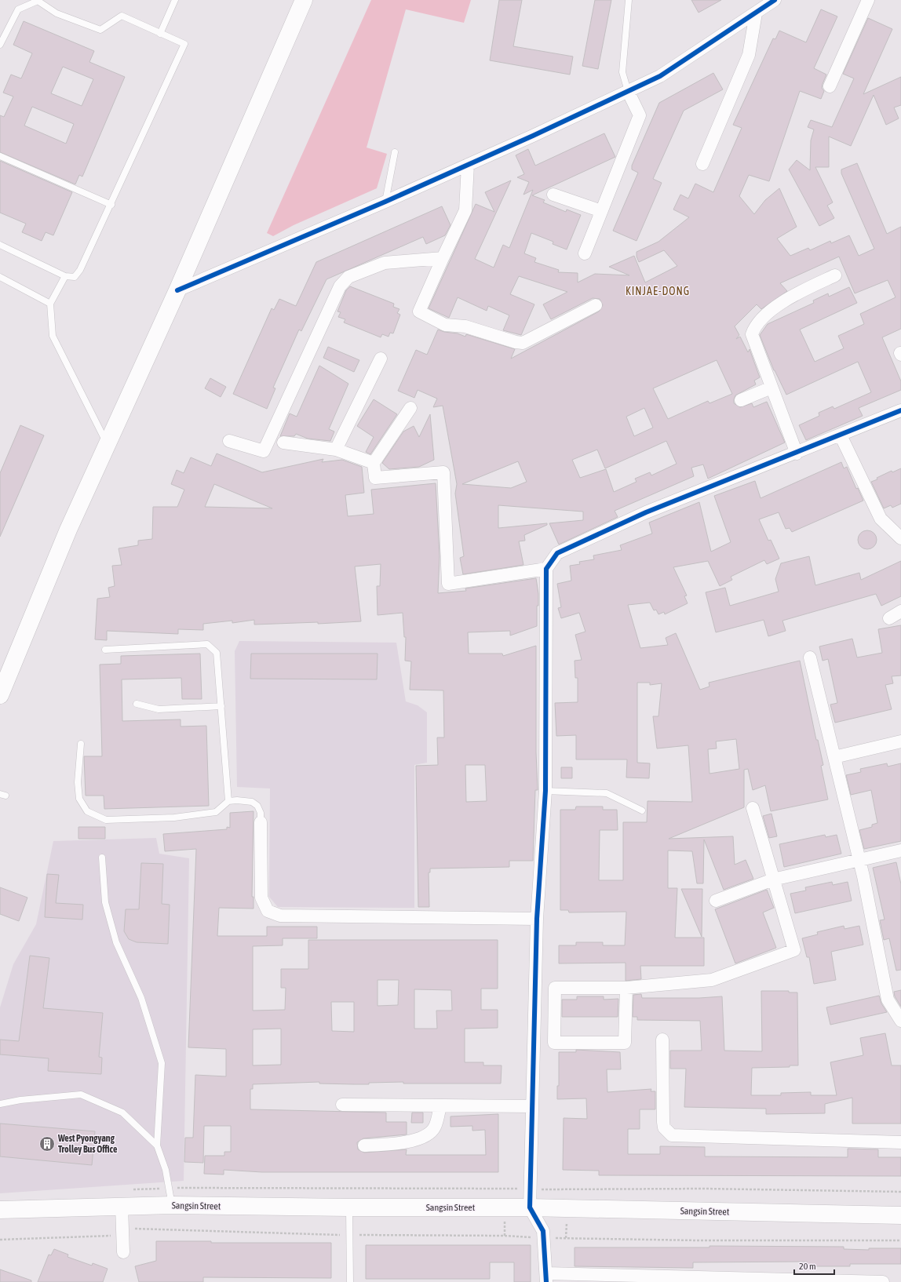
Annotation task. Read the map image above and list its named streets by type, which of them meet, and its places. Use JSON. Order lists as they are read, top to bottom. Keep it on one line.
{"streets":{"main road":["Sangsin Street"]},"districts":["KINJAE-DONG"],"places":{"building":["West Pyongyang Trolley Bus Office"]},"scale_bar":"20 m"}
